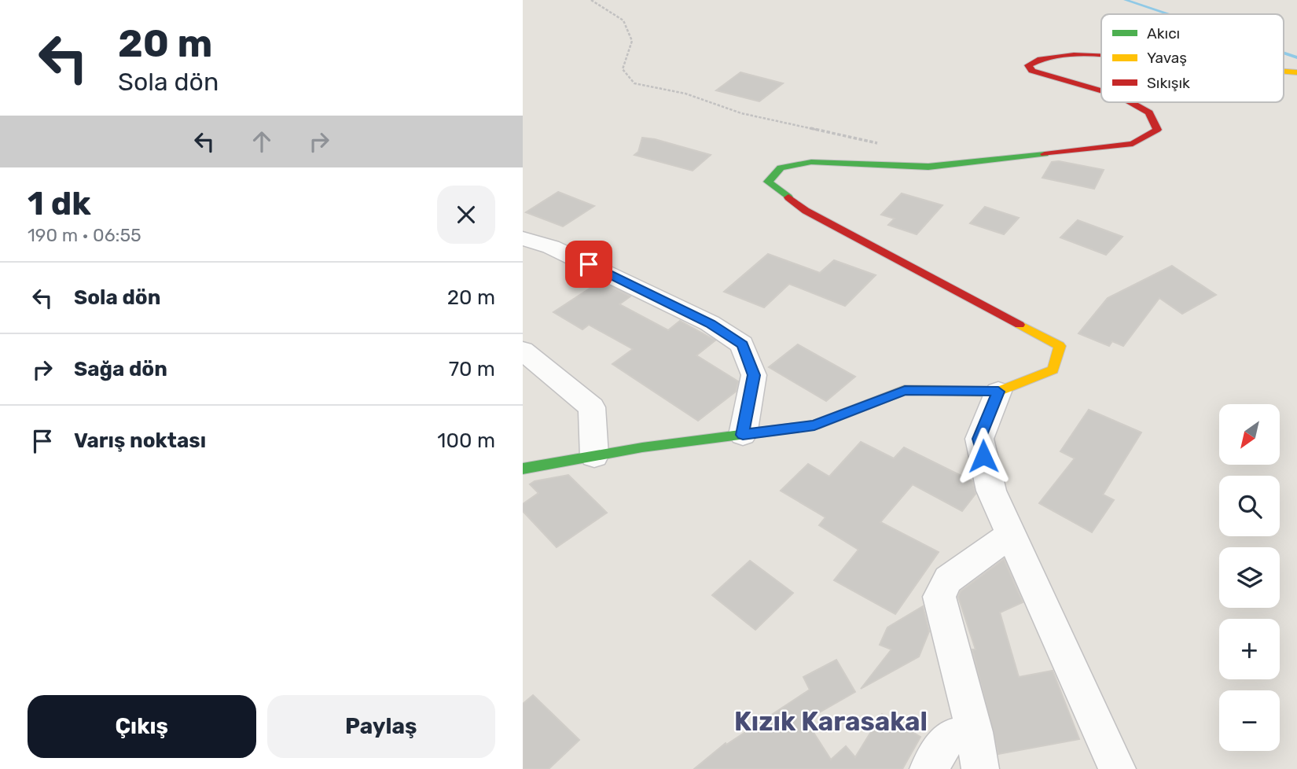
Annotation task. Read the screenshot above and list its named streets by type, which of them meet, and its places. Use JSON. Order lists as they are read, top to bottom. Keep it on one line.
{"districts":["Kızık Karasakal"],"legend":["Akıcı","Yavaş","Sıkışık"],"north":"bottom left","page":{"turn":["20 m","Sola dön"],"heading":["1 dk","190 m · 06:55"],"list":[{"name":"Sola dön","value":"20 m"},{"name":"Sağa dön","value":"70 m"},{"name":"Varış noktası","value":"100 m"}],"map_buttons":["+","−"],"buttons":["Çıkış","Paylaş"]}}
